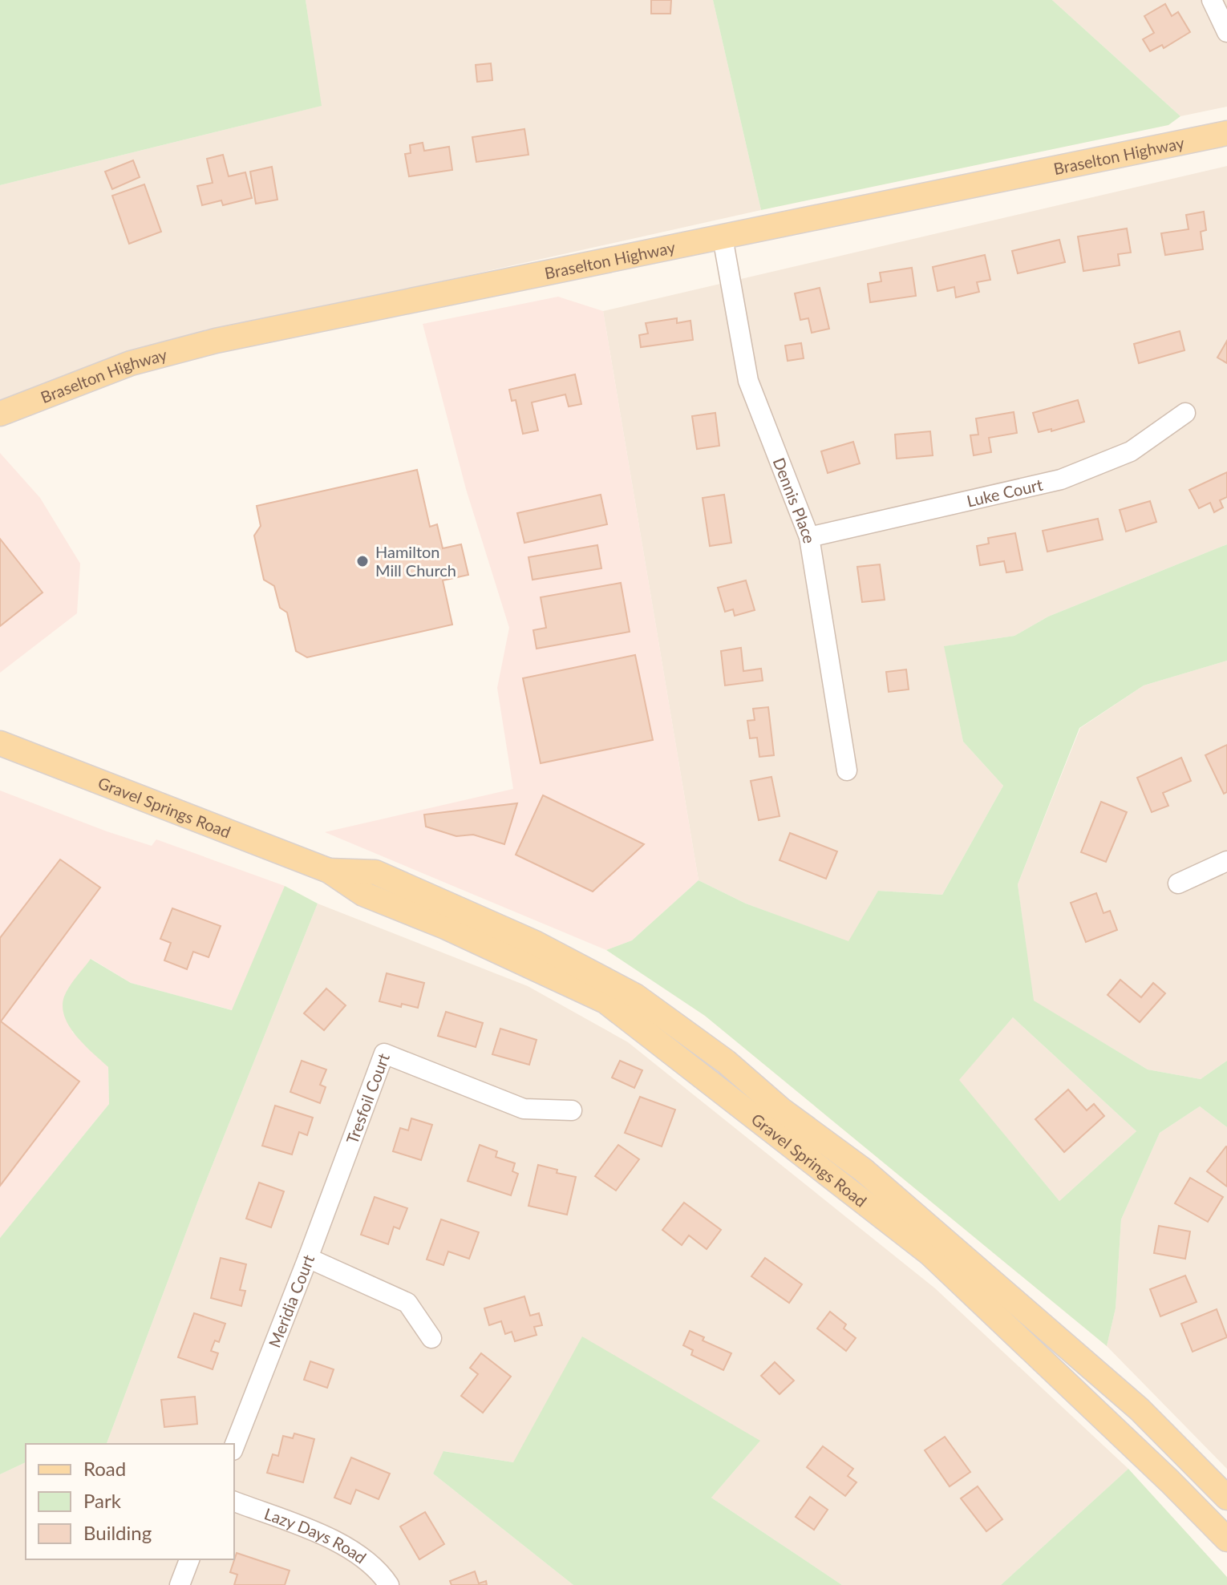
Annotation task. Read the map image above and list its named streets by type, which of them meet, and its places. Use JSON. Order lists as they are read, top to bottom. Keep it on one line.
{"streets":{"main road":["Braselton Highway","Gravel Springs Road"],"street":["Luke Court","Dennis Place","Tresfoil Court","Meridia Court","Lazy Days Road"]},"crossings":[["Braselton Highway","Dennis Place"],["Luke Court","Dennis Place"],["Tresfoil Court","Meridia Court"]],"places":["Hamilton Mill Church"],"legend":["Road","Park","Building"]}
